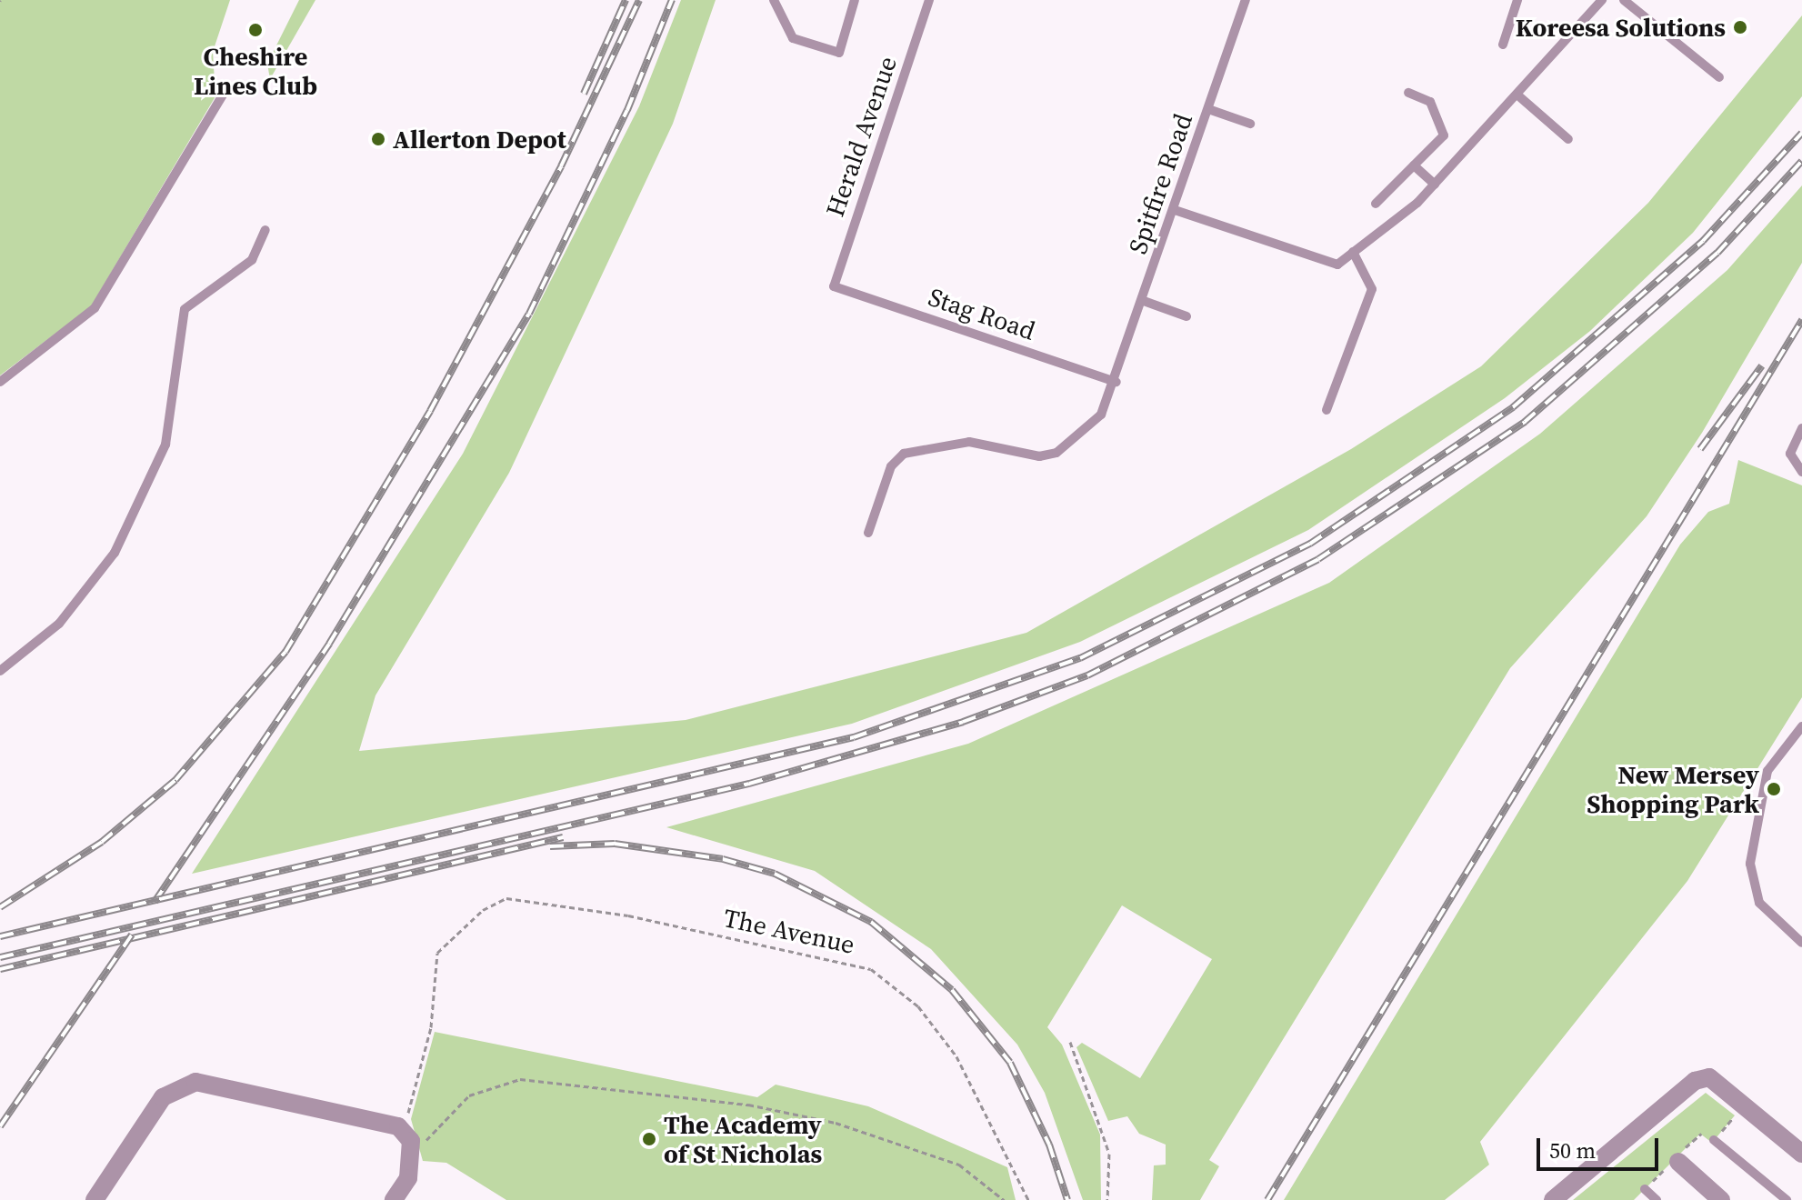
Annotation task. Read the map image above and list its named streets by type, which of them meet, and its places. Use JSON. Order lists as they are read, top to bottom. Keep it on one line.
{"streets":{"lane":["Herald Avenue","Spitfire Road","Stag Road"],"path":["The Avenue"]},"crossings":[["Herald Avenue","Stag Road"],["Spitfire Road","Stag Road"]],"places":["Koreesa Solutions","Cheshire Lines Club","Allerton Depot","New Mersey Shopping Park","The Academy of St Nicholas"],"scale_bar":"50 m"}
